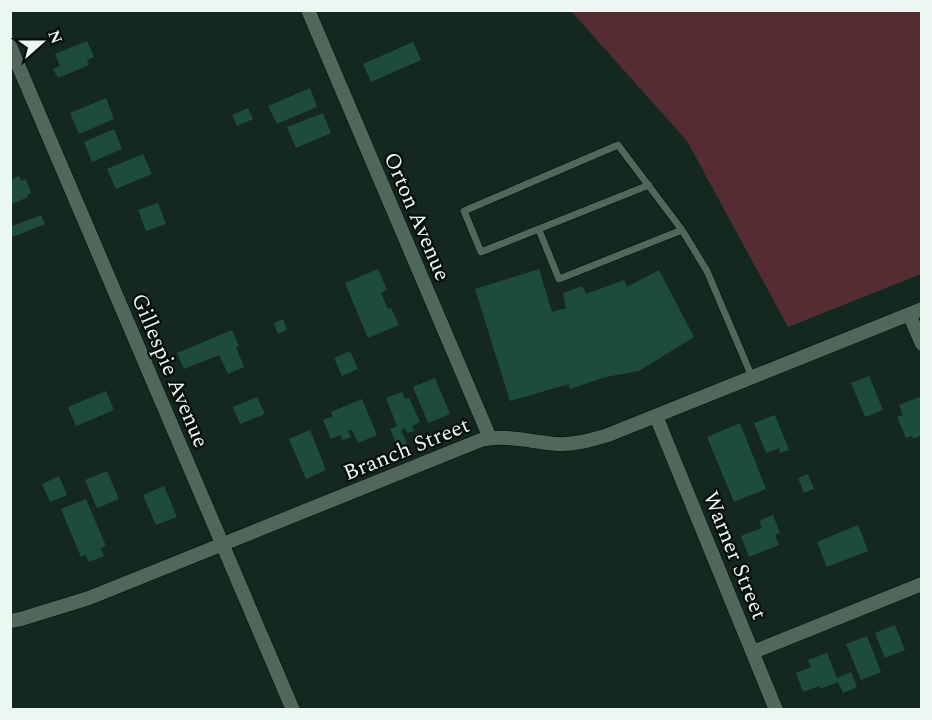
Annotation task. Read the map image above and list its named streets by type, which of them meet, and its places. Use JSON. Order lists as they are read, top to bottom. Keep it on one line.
{"streets":{"street":["Orton Avenue","Gillespie Avenue","Branch Street","Warner Street"]},"crossings":[["Orton Avenue","Branch Street"],["Gillespie Avenue","Branch Street"],["Branch Street","Warner Street"]],"north":"right"}
